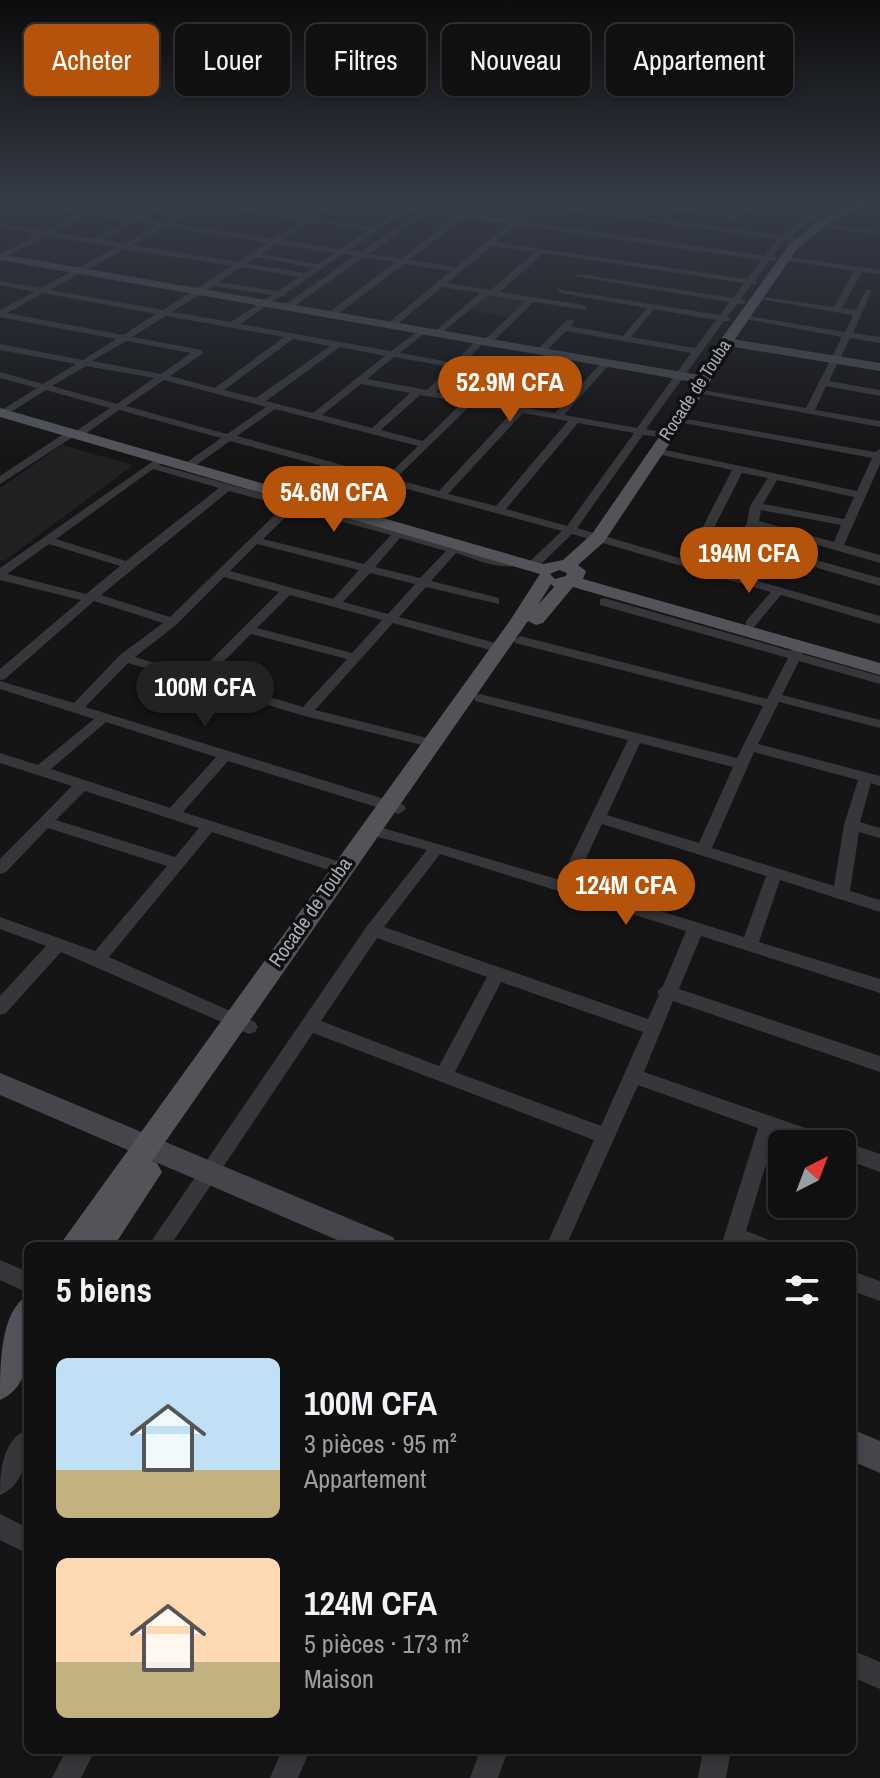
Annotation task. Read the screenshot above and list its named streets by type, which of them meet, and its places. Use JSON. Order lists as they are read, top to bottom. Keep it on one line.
{"streets":{"main road":["Rocade de Touba"]},"north":"top right","page":{"chip":["Acheter","Louer","Filtres","Nouveau","Appartement"],"price":["52.9M CFA","54.6M CFA","194M CFA","100M CFA","124M CFA"],"heading":"5 biens","list":[{"name":"100M CFA","note":"3 pièces · 95 m² · Appartement"},{"name":"124M CFA","note":"5 pièces · 173 m² · Maison"}]}}
